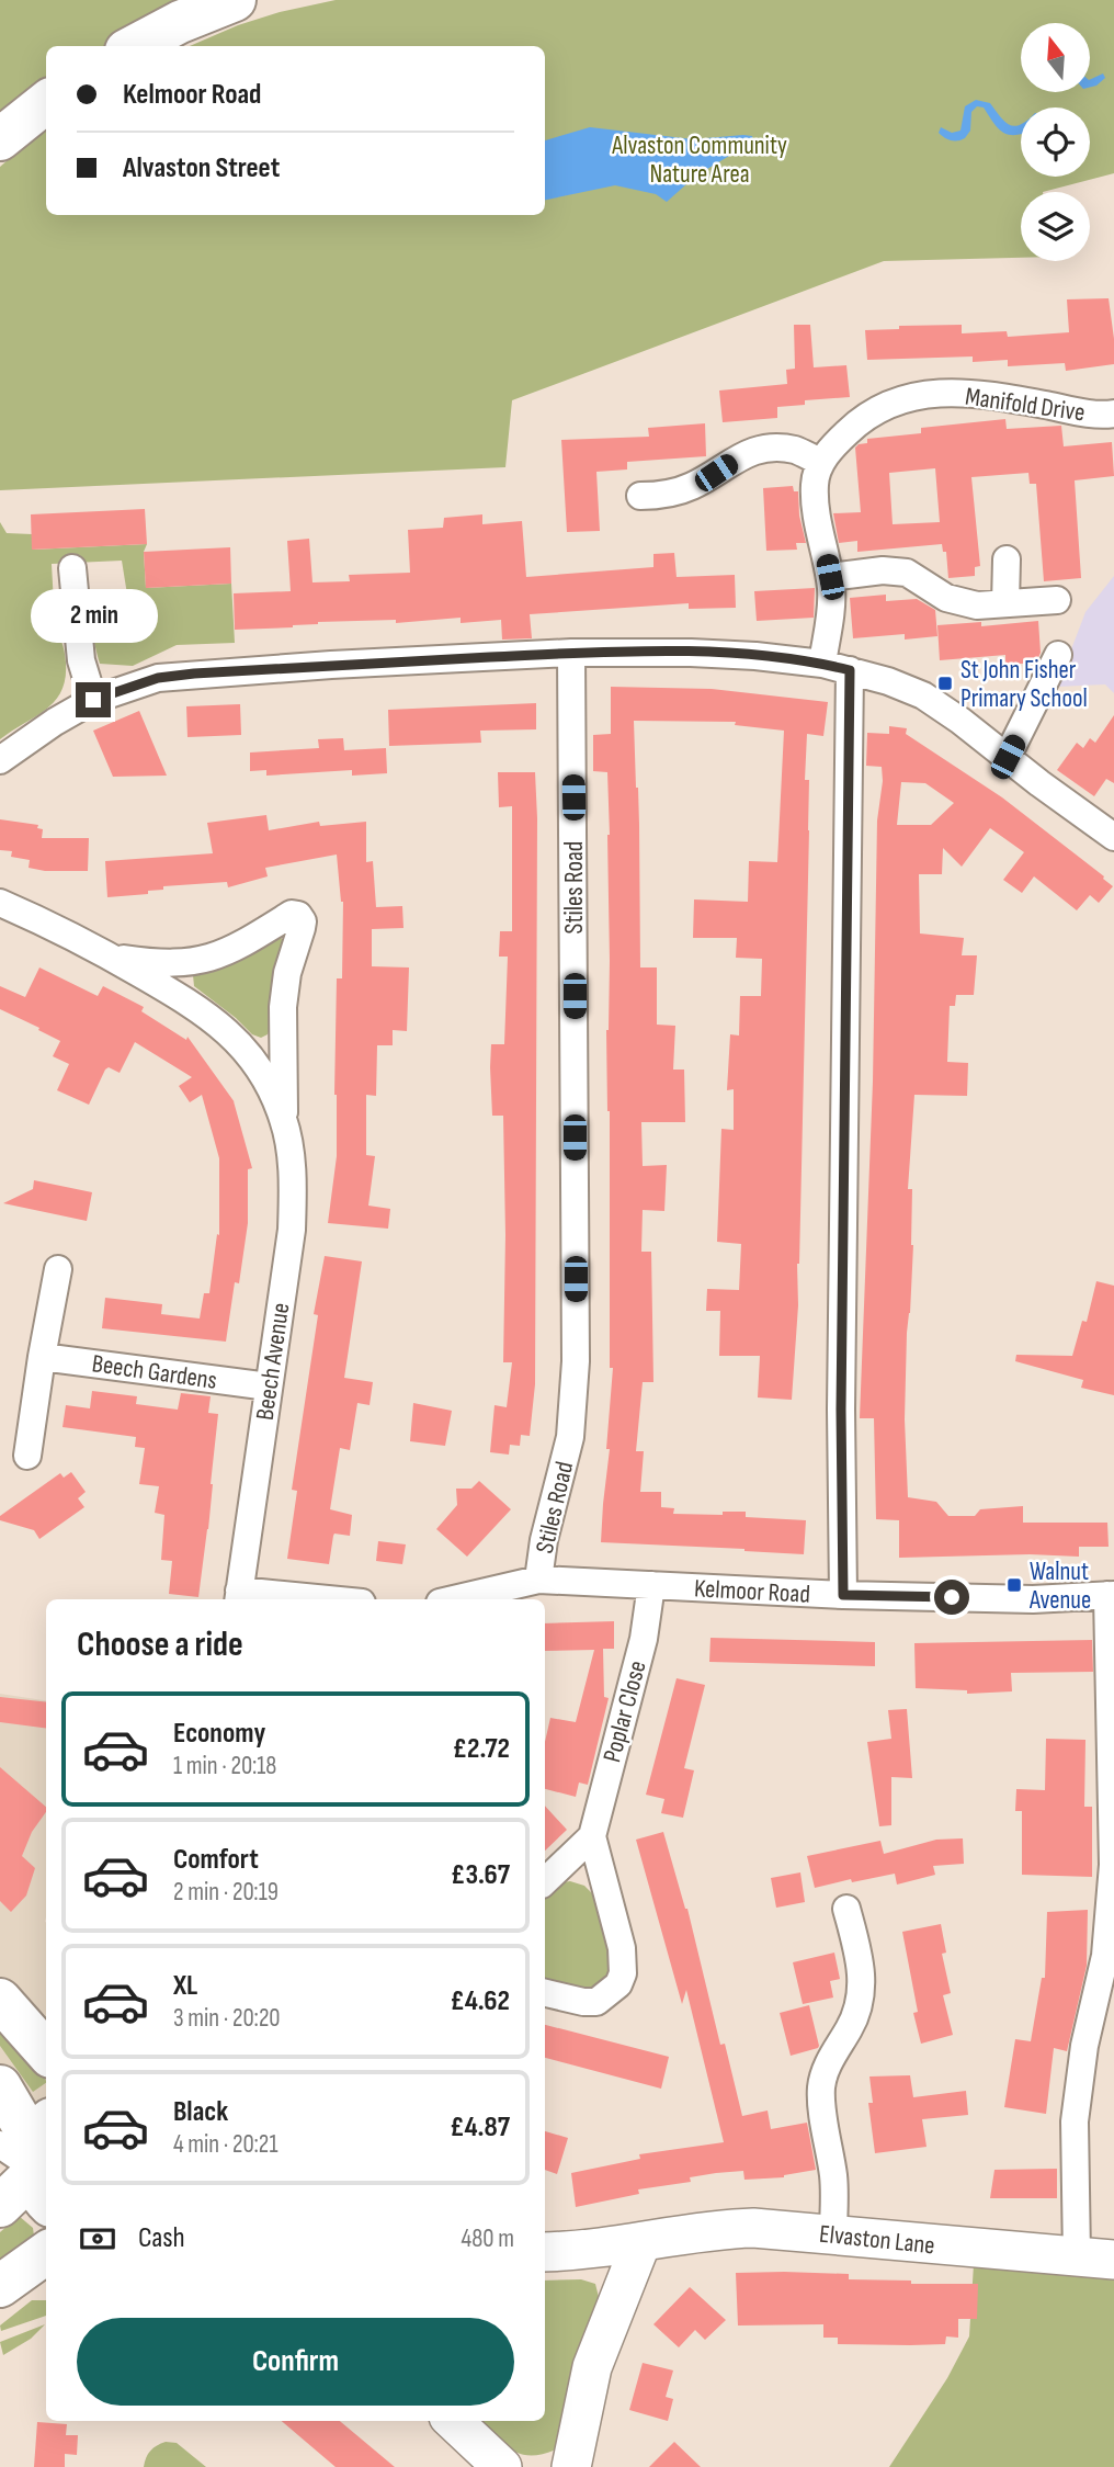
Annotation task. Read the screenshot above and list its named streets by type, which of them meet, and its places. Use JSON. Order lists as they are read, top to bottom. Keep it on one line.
{"streets":{"street":["Manifold Drive","Stiles Road","Beech Avenue","Beech Gardens","Kelmoor Road","Poplar Close","Elvaston Lane"]},"crossings":[["Stiles Road","Kelmoor Road"],["Beech Avenue","Beech Gardens"],["Kelmoor Road","Poplar Close"]],"parks":["Alvaston Community Nature Area"],"places":{"transit":["St John Fisher Primary School","Walnut Avenue"]},"north":"top","page":{"banner":["Kelmoor Road","Alvaston Street"],"bubble":"2 min","heading":"Choose a ride","list":[{"name":"Economy","note":"1 min · 20:18","value":"£2.72"},{"name":"Comfort","note":"2 min · 20:19","value":"£3.67"},{"name":"XL","note":"3 min · 20:20","value":"£4.62"},{"name":"Black","note":"4 min · 20:21","value":"£4.87"}],"pay":["Cash","480 m"],"buttons":"Confirm"}}
